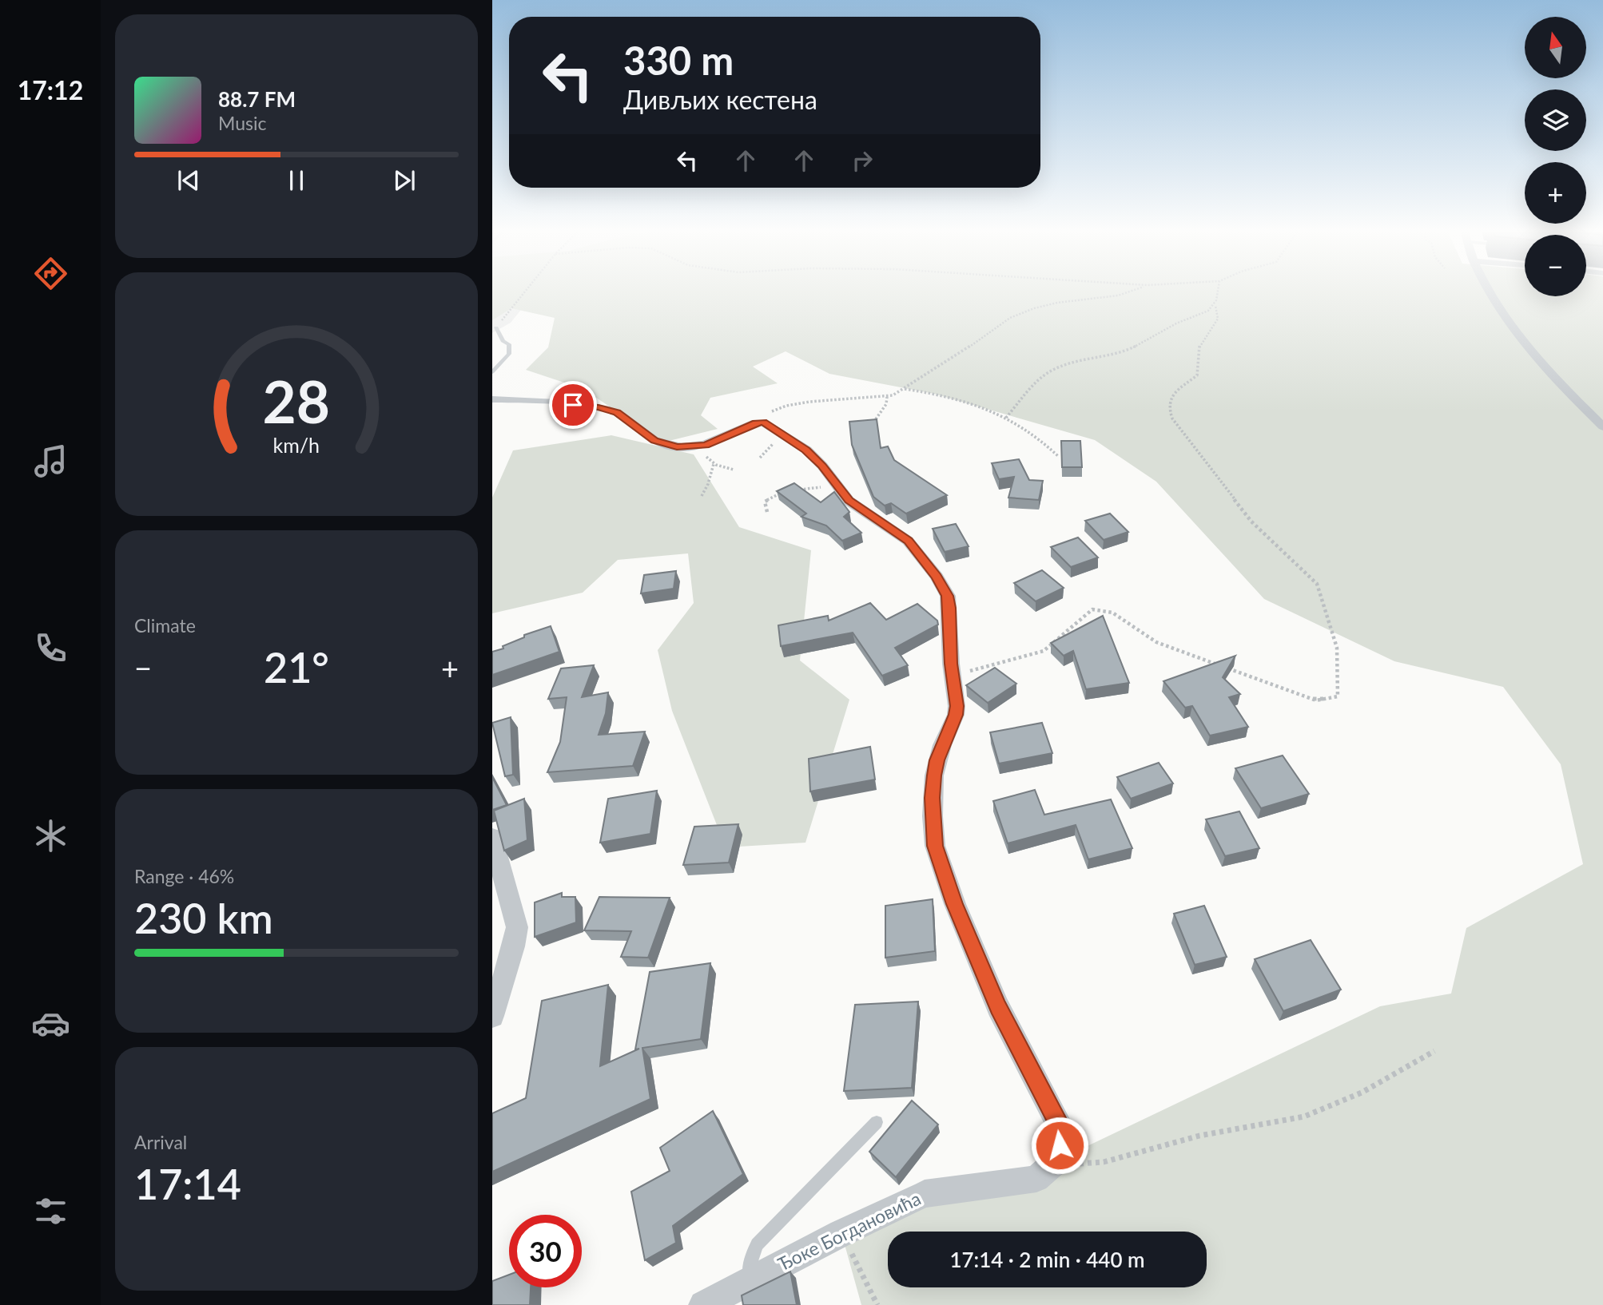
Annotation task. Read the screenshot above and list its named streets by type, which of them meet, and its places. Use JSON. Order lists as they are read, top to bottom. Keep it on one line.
{"streets":{"street":["Ђоке Богдановића"]},"north":"top","page":{"tabs":"17:12","map_buttons":["+","−"],"turn":["330 m","Дивљих кестена"],"song":["88.7 FM","Music"],"tile":["Climate",["Range · 46%","230 km"],["Arrival","17:14"]],"heat":["−","21°","+"],"limit":"30","trip":"17:14 · 2 min · 440 m","gauge":["28","km/h"]}}
